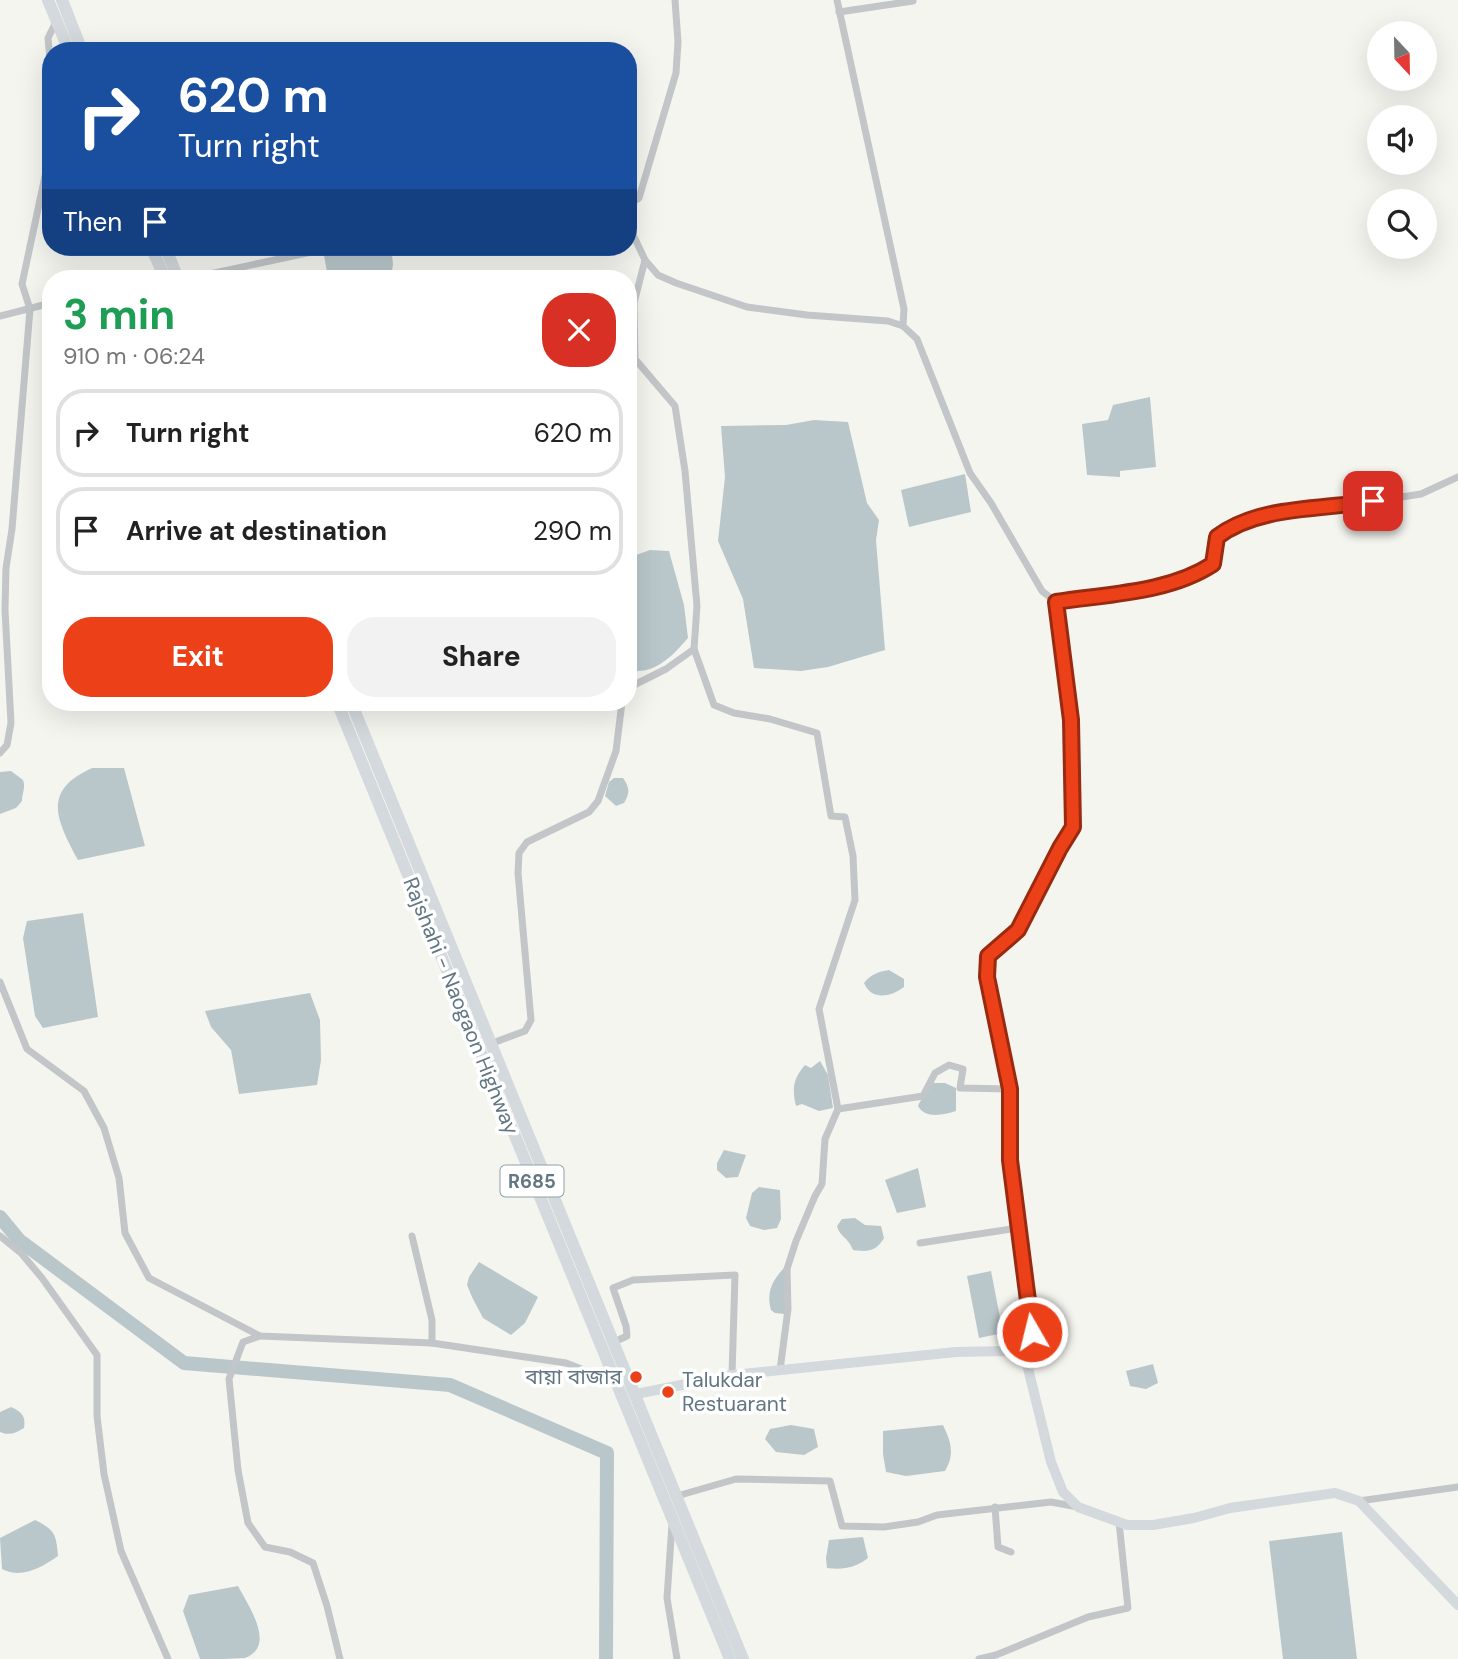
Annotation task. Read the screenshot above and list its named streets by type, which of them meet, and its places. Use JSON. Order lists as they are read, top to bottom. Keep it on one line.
{"streets":{"main road":["Rajshahi - Naogaon Highway","R685"]},"places":["বায়া বাজার","Talukdar Restuarant"],"north":"bottom","page":{"turn":["620 m","Turn right"],"then":"Then","heading":["3 min","910 m · 06:24"],"list":[{"name":"Turn right","value":"620 m"},{"name":"Arrive at destination","value":"290 m"}],"buttons":["Exit","Share"]}}
